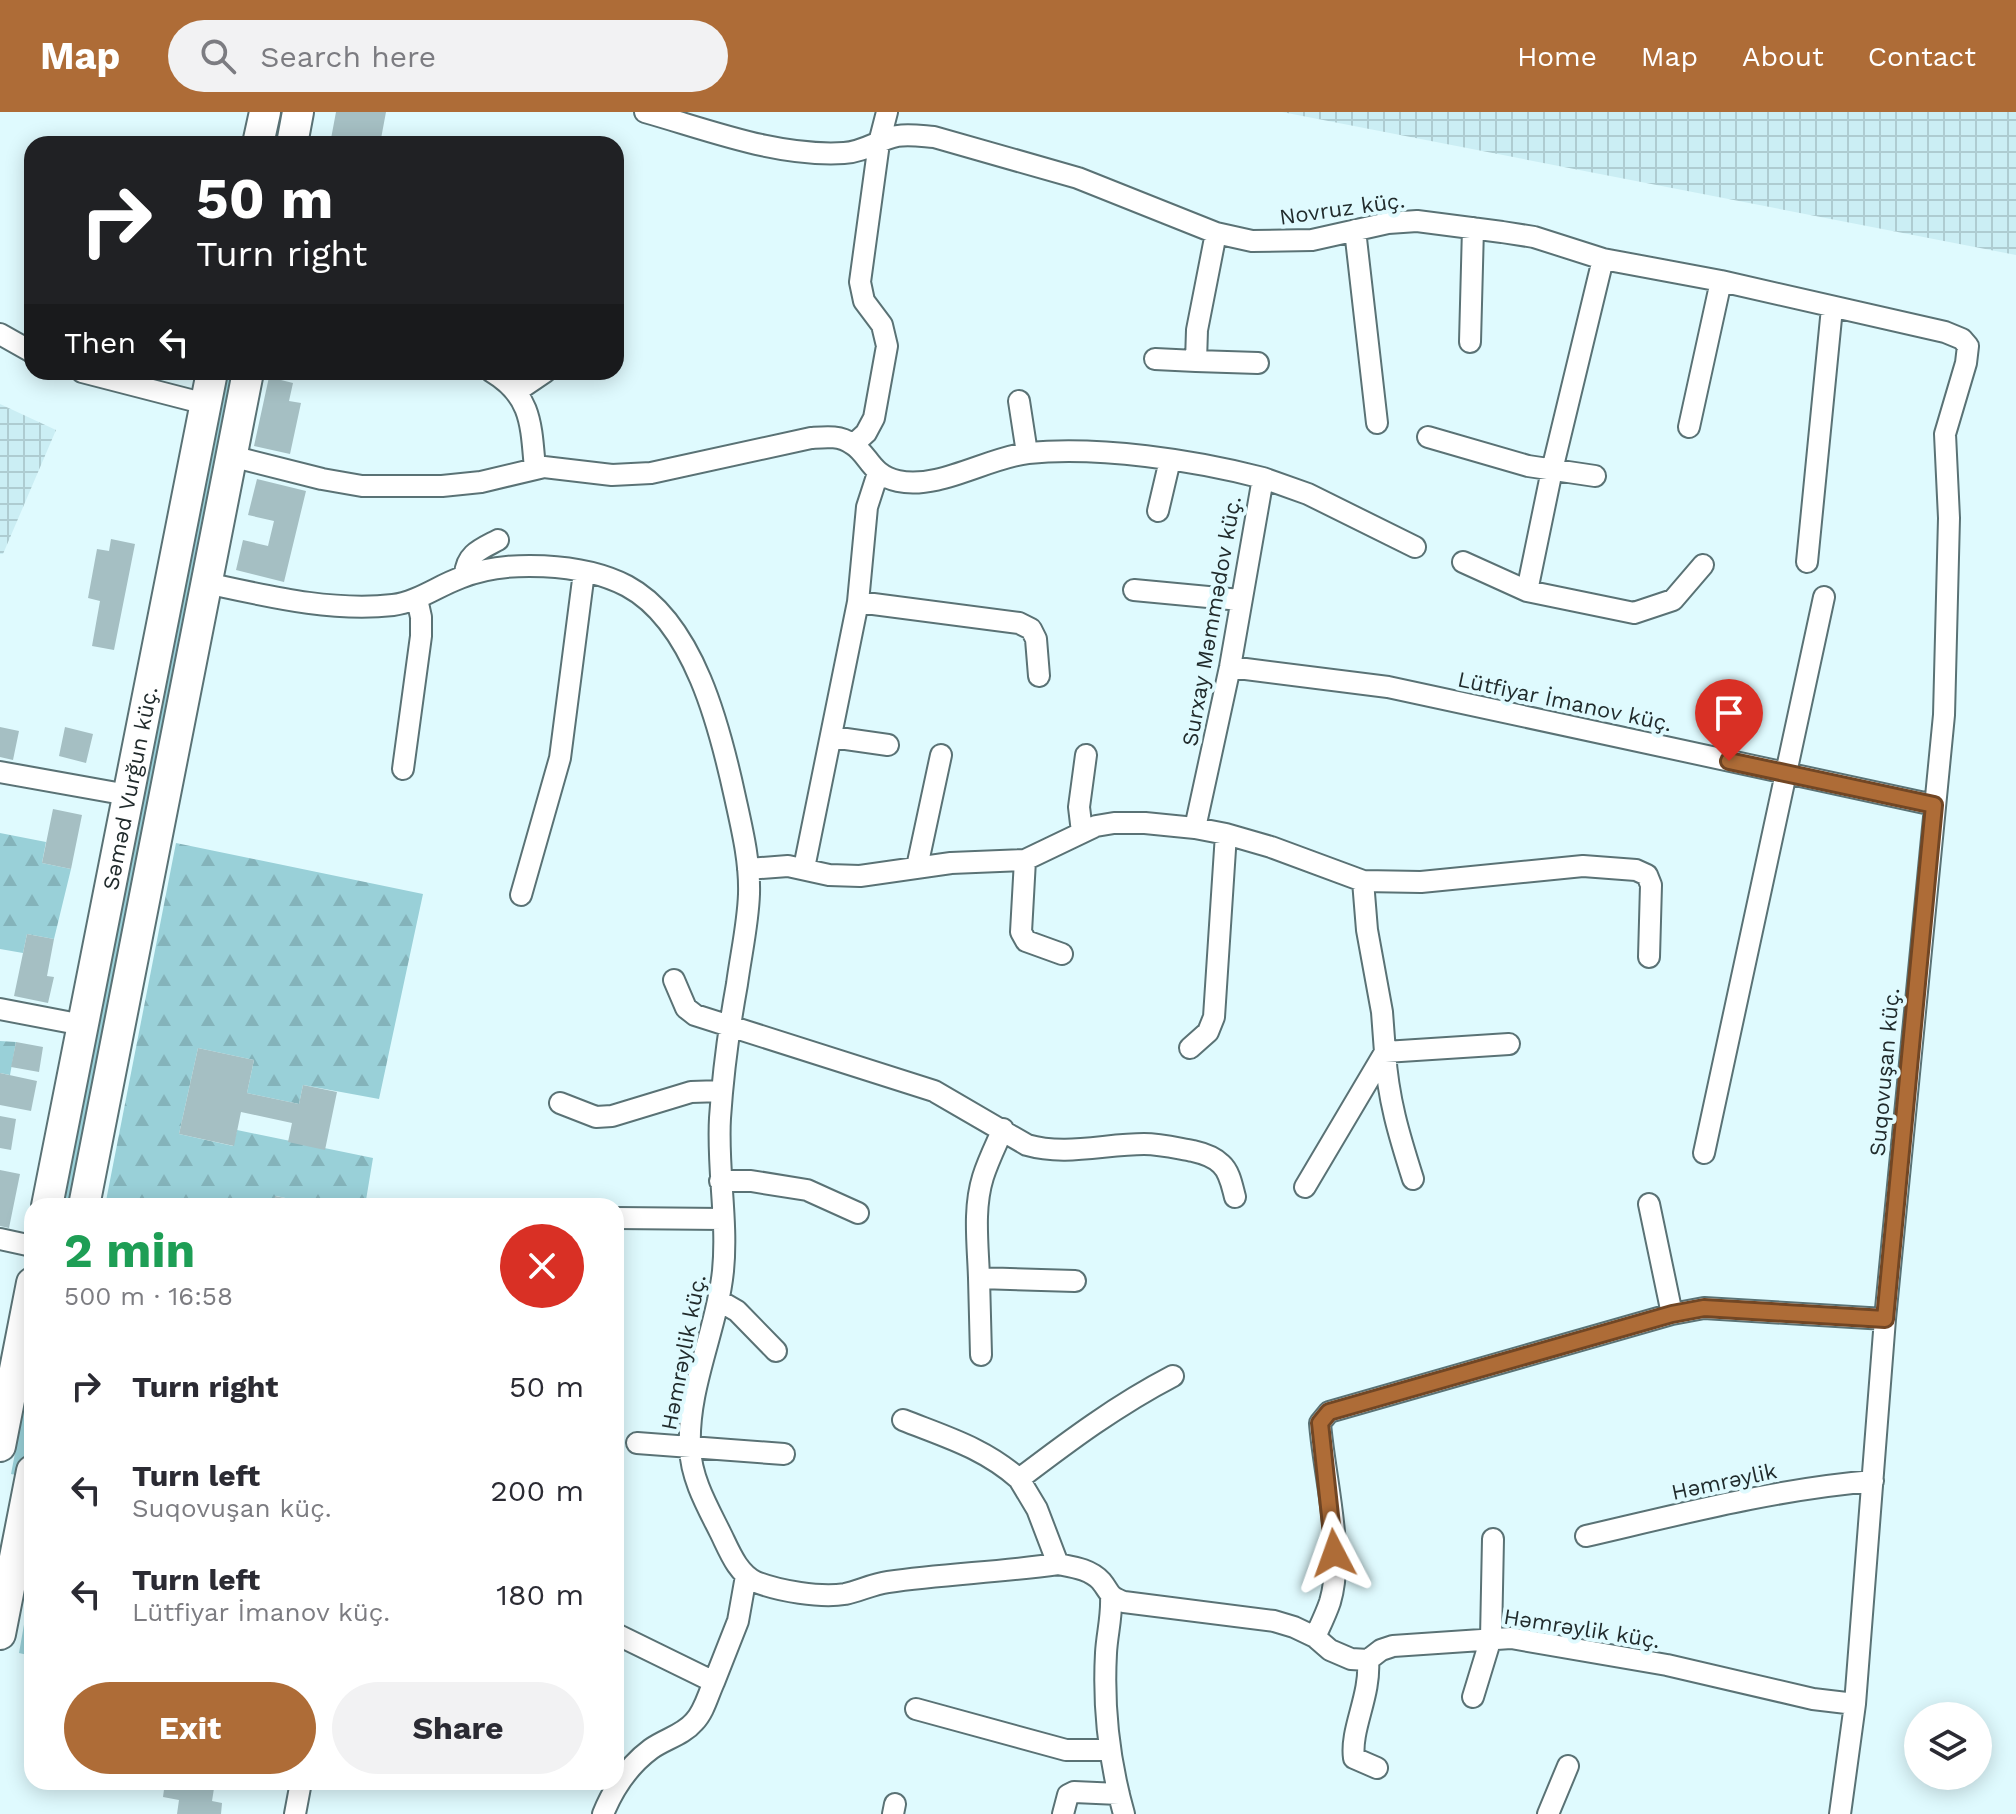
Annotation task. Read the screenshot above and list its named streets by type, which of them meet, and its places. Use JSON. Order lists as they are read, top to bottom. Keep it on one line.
{"streets":{"main road":["Səməd Vurğun küç."],"street":["Novruz küç.","Surxay Məmmədov küç.","Lütfiyar İmanov küç.","Suqovuşan küç.","Həmrəylik küç.","Həmrəylik"]},"crossings":[["Novruz küç.","Suqovuşan küç."],["Surxay Məmmədov küç.","Lütfiyar İmanov küç."],["Lütfiyar İmanov küç.","Suqovuşan küç."],["Səməd Vurğun küç.","Həmrəylik küç."],["Suqovuşan küç.","Həmrəylik küç."],["Suqovuşan küç.","Həmrəylik"]],"page":{"header":"Map","search":"Search here","nav":["Home","Map","About","Contact"],"turn":["50 m","Turn right"],"then":"Then","heading":["2 min","500 m · 16:58"],"list":[{"name":"Turn right","value":"50 m"},{"name":"Turn left","note":"Suqovuşan küç.","value":"200 m"},{"name":"Turn left","note":"Lütfiyar İmanov küç.","value":"180 m"}],"buttons":["Exit","Share"]}}
